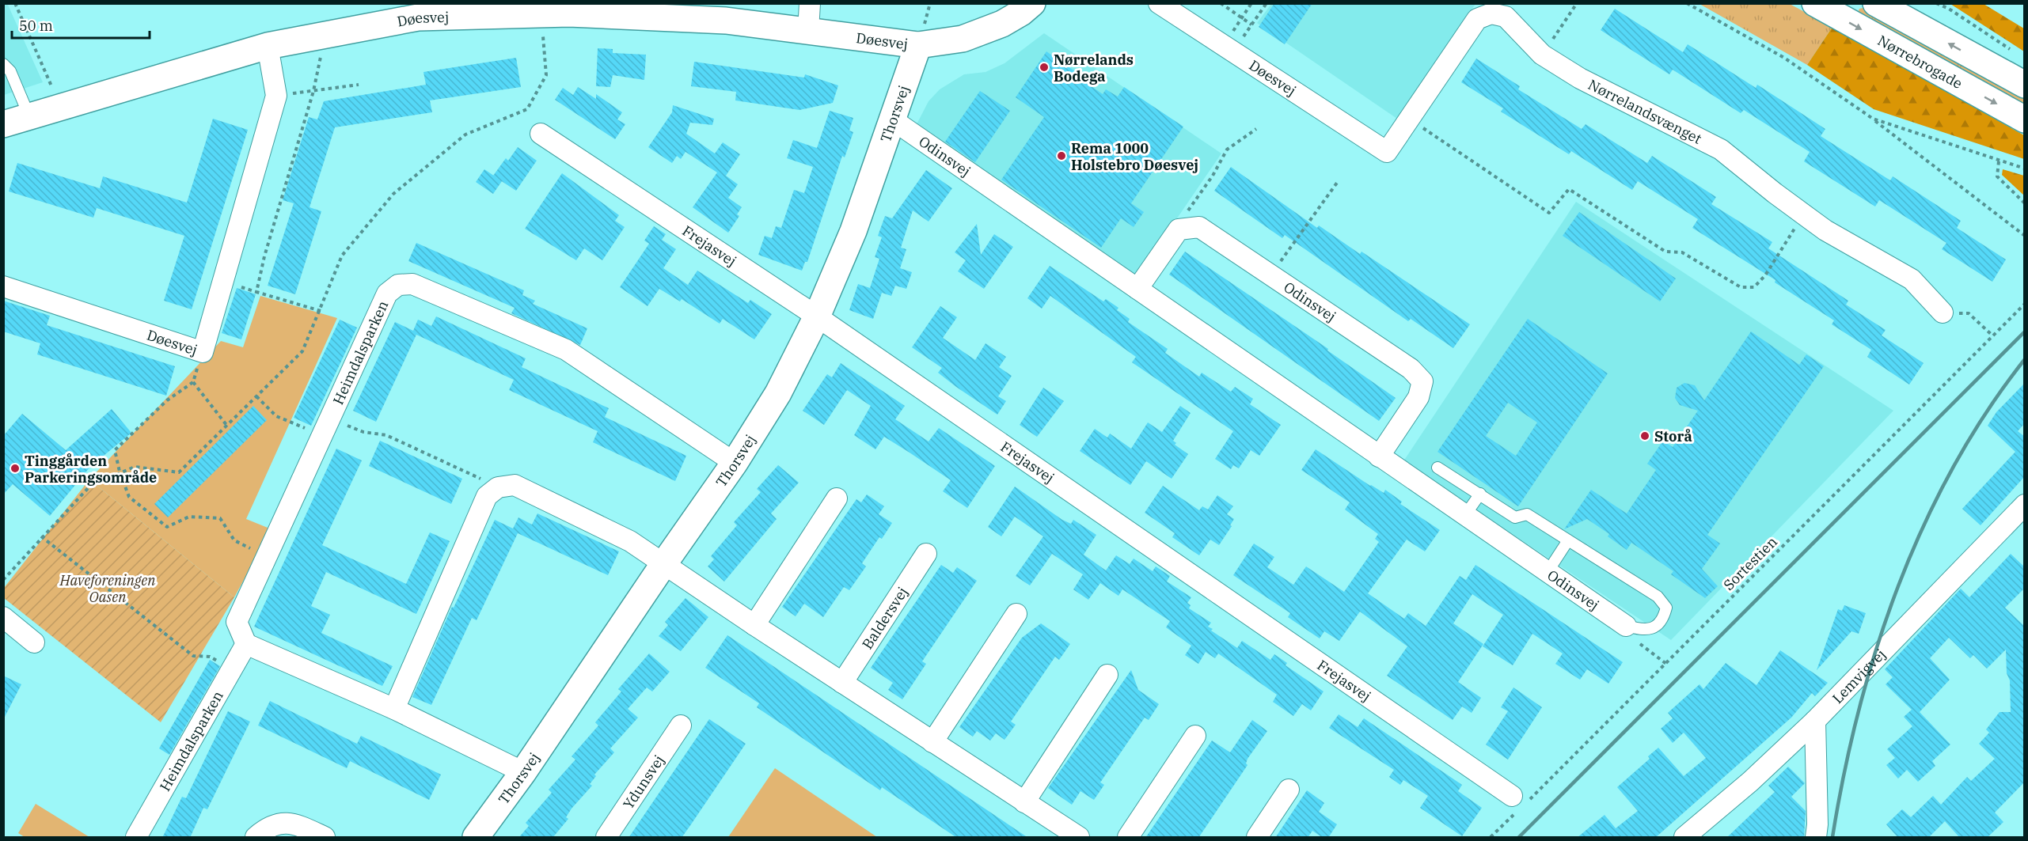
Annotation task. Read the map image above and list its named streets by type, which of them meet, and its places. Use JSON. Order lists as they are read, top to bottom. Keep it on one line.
{"streets":{"street":["Døesvej","Nørrebrogade","Nørrelandsvænget","Thorsvej","Odinsvej","Frejasvej","Heimdalsparken","Baldersvej","Lemvigvej","Ydunsvej"],"path":["Sortestien"]},"crossings":[["Døesvej","Nørrelandsvænget"],["Døesvej","Thorsvej"],["Thorsvej","Odinsvej"],["Thorsvej","Frejasvej"],["Thorsvej","Heimdalsparken"],["Frejasvej","Sortestien"]],"parks":["Haveforeningen Oasen"],"places":["Nørrelands Bodega","Rema 1000 Holstebro Døesvej","Storå","Tinggården Parkeringsområde"],"scale_bar":"50 m"}
